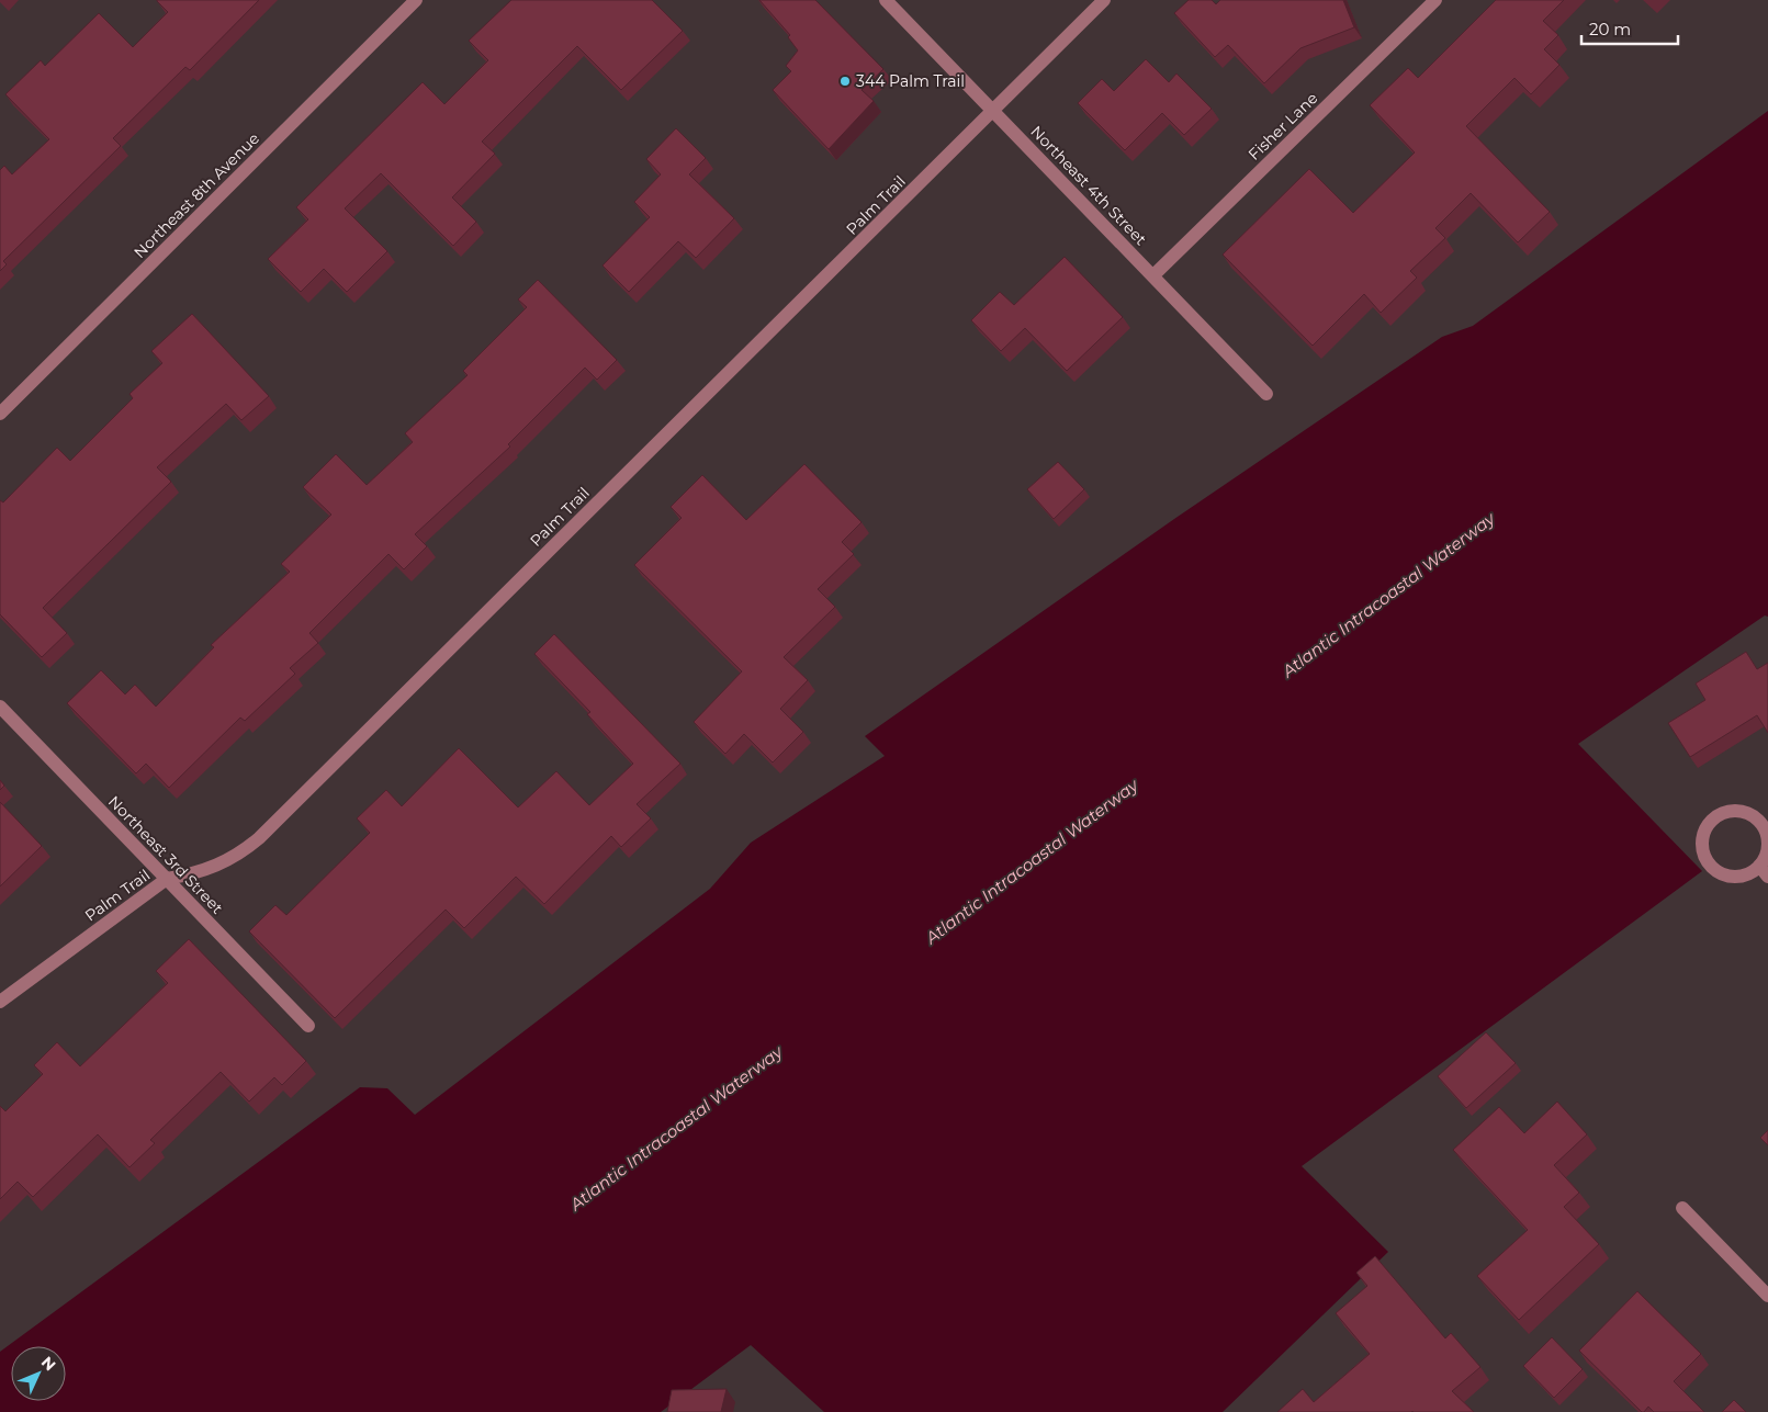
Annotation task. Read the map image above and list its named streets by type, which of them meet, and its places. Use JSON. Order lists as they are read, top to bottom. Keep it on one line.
{"streets":{"street":["Fisher Lane","Northeast 4th Street","Northeast 8th Avenue","Palm Trail","Northeast 3rd Street"]},"crossings":[["Fisher Lane","Northeast 4th Street"],["Northeast 4th Street","Palm Trail"],["Palm Trail","Northeast 3rd Street"]],"water":["Atlantic Intracoastal Waterway"],"places":["344 Palm Trail"],"scale_bar":"20 m","north":"top right"}
